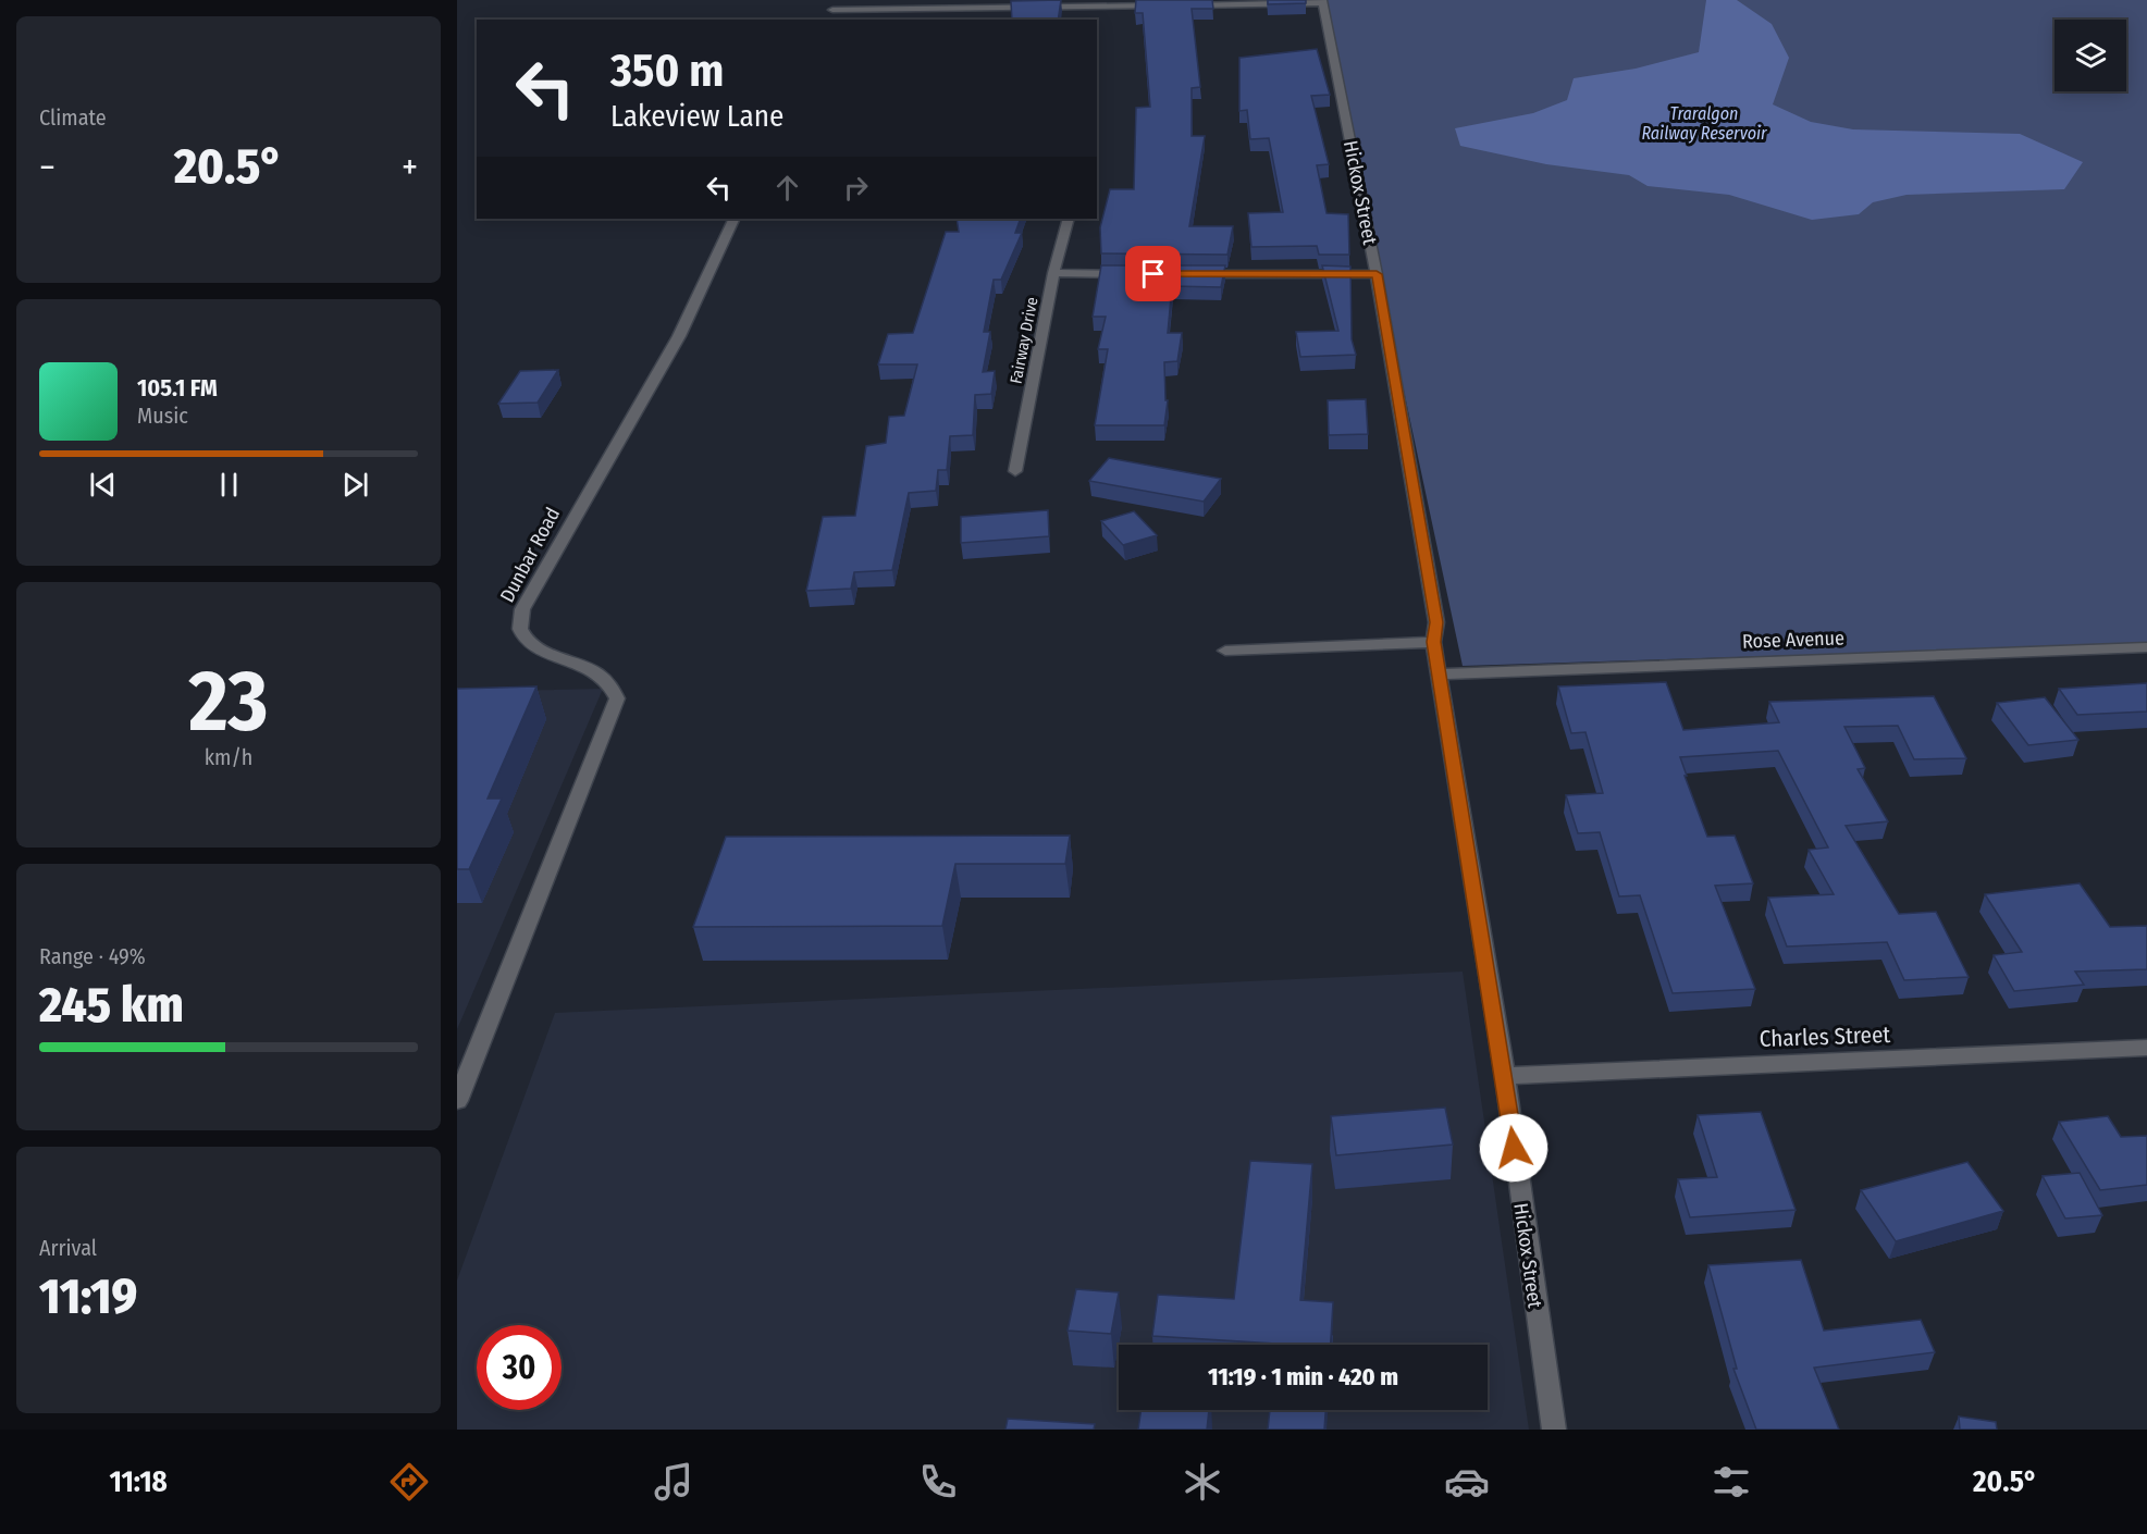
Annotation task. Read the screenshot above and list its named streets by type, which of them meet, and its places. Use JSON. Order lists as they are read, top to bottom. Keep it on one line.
{"streets":{"street":["Hickox Street","Fairway Drive","Dunbar Road","Rose Avenue","Charles Street"]},"crossings":[["Hickox Street","Rose Avenue"],["Hickox Street","Charles Street"]],"water":["Traralgon Railway Reservoir"],"page":{"tile":["Climate",["23","km/h"],["Range · 49%","245 km"],["Arrival","11:19"]],"turn":["350 m","Lakeview Lane"],"heat":["−","20.5°","+"],"song":["105.1 FM","Music"],"limit":"30","trip":"11:19 · 1 min · 420 m","tabs":["11:18","20.5°"]}}
